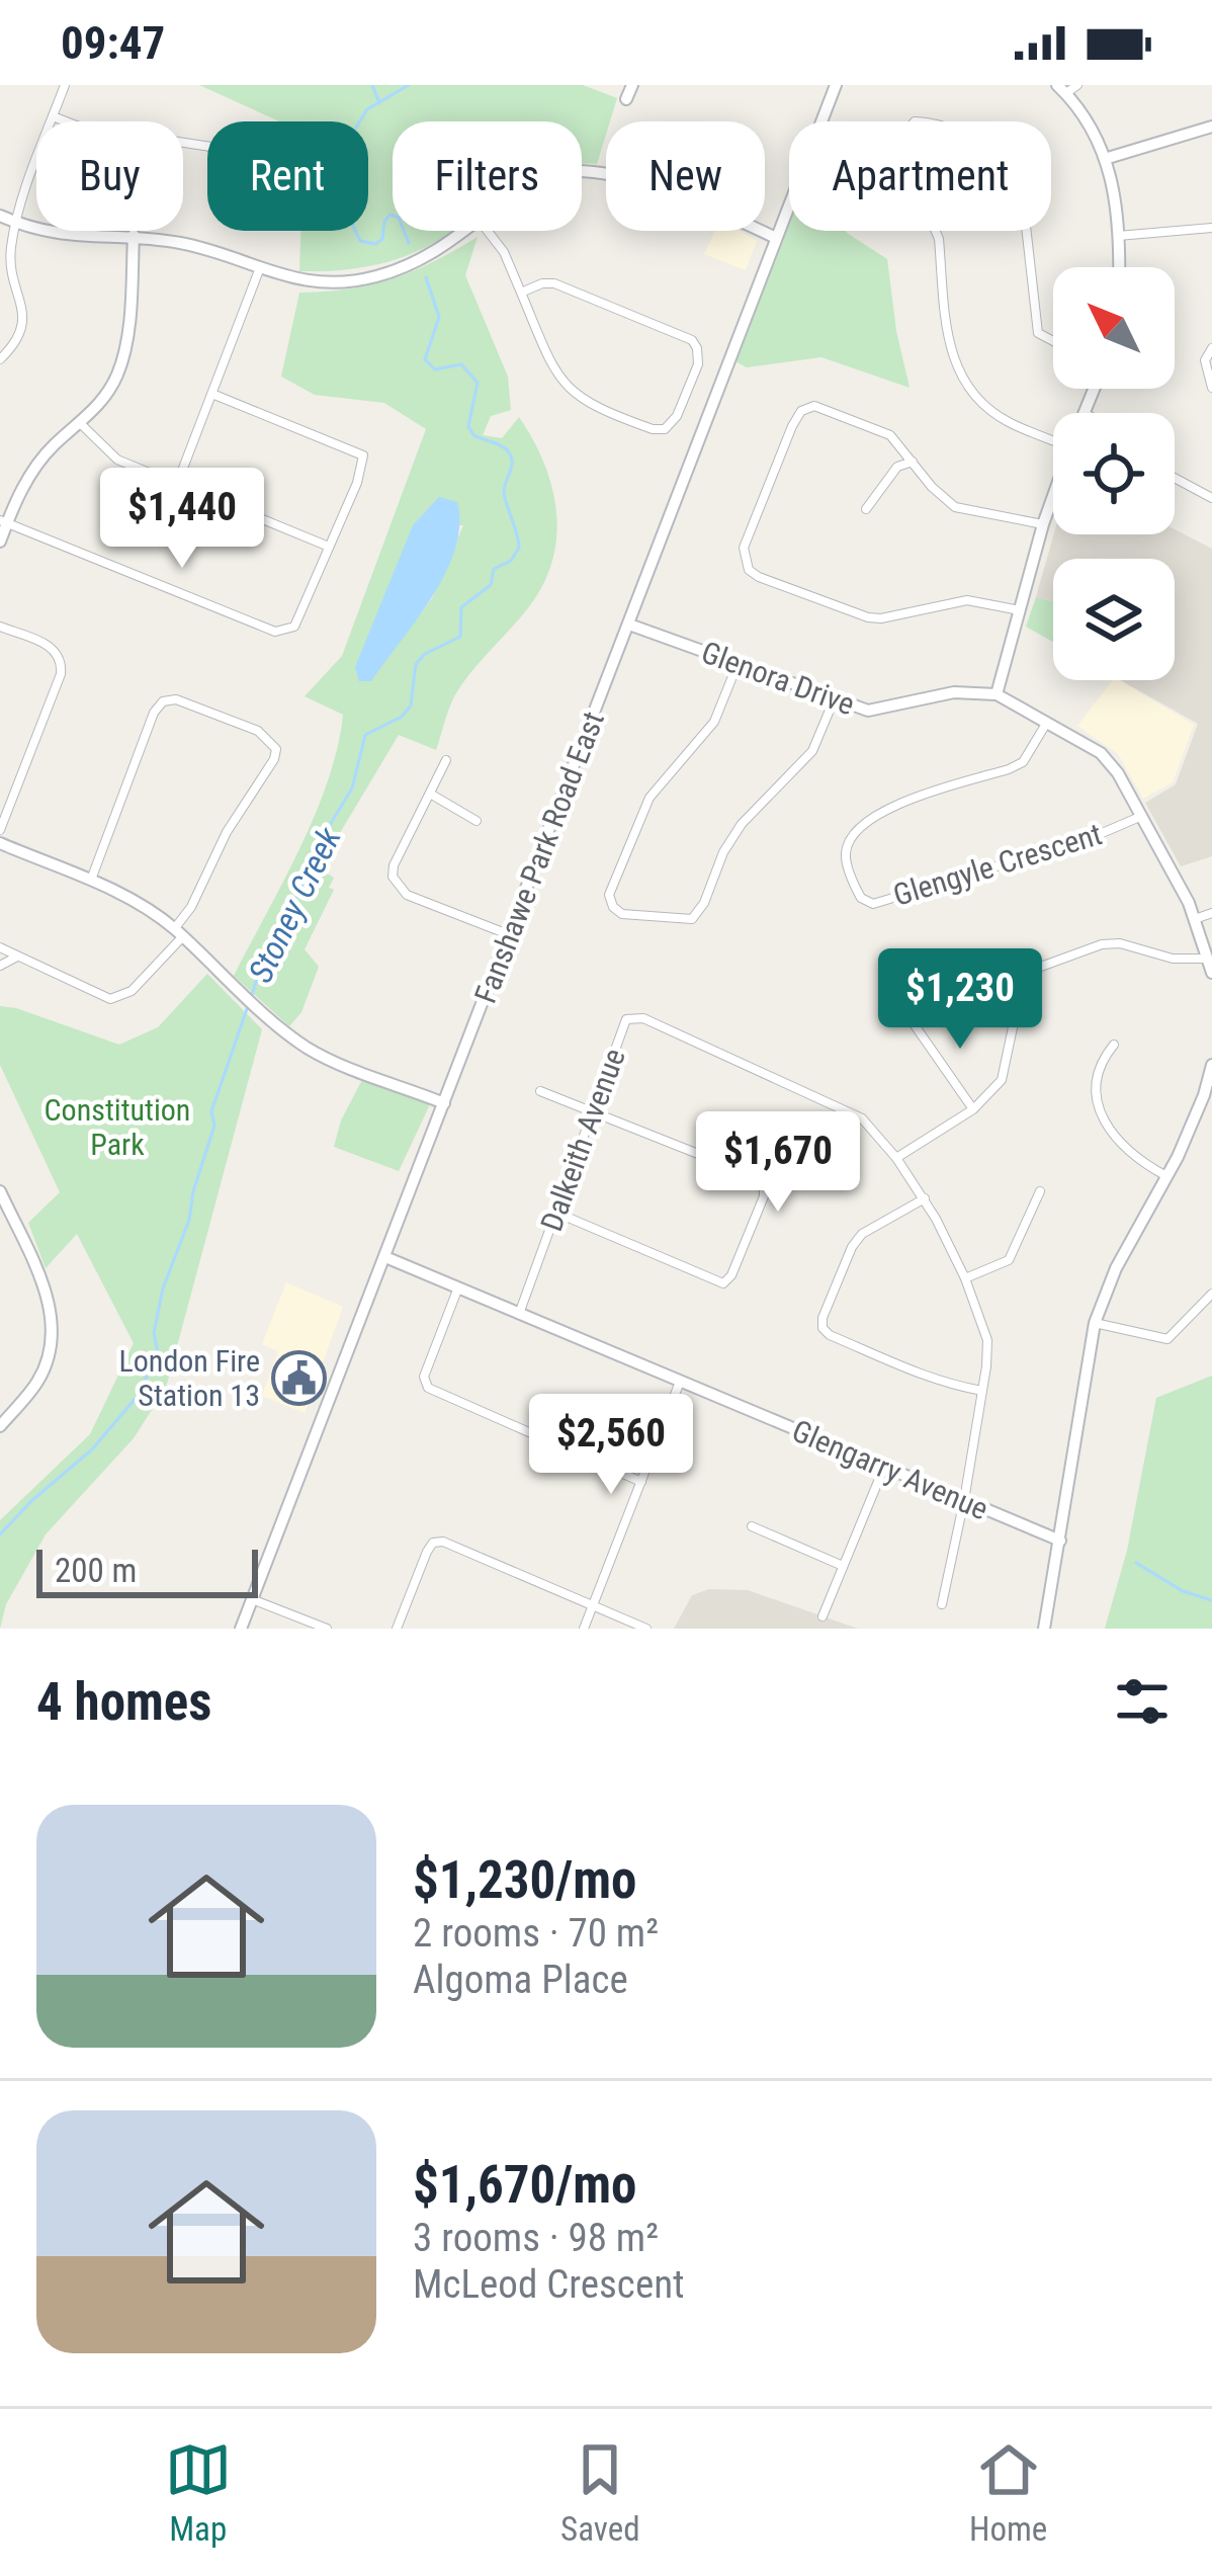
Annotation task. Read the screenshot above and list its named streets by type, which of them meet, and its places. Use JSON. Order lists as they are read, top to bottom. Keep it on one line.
{"streets":{"street":["Glenora Drive","Fanshawe Park Road East","Glengyle Crescent","Dalkeith Avenue","Glengarry Avenue"]},"crossings":[["Glenora Drive","Fanshawe Park Road East"],["Fanshawe Park Road East","Glengarry Avenue"],["Dalkeith Avenue","Glengarry Avenue"]],"water":["Stoney Creek"],"parks":["Constitution Park"],"places":{"public building":["London Fire Station 13"]},"scale_bar":"200 m","north":"top left","page":{"status":"09:47","chip":["Buy","Rent","Filters","New","Apartment"],"price":["$1,440","$1,230","$1,670","$2,560"],"scale":"200 m","heading":"4 homes","list":[{"name":"$1,230/mo","note":"2 rooms · 70 m² · Algoma Place"},{"name":"$1,670/mo","note":"3 rooms · 98 m² · McLeod Crescent"}],"tabs":["Map","Saved","Home"]}}
